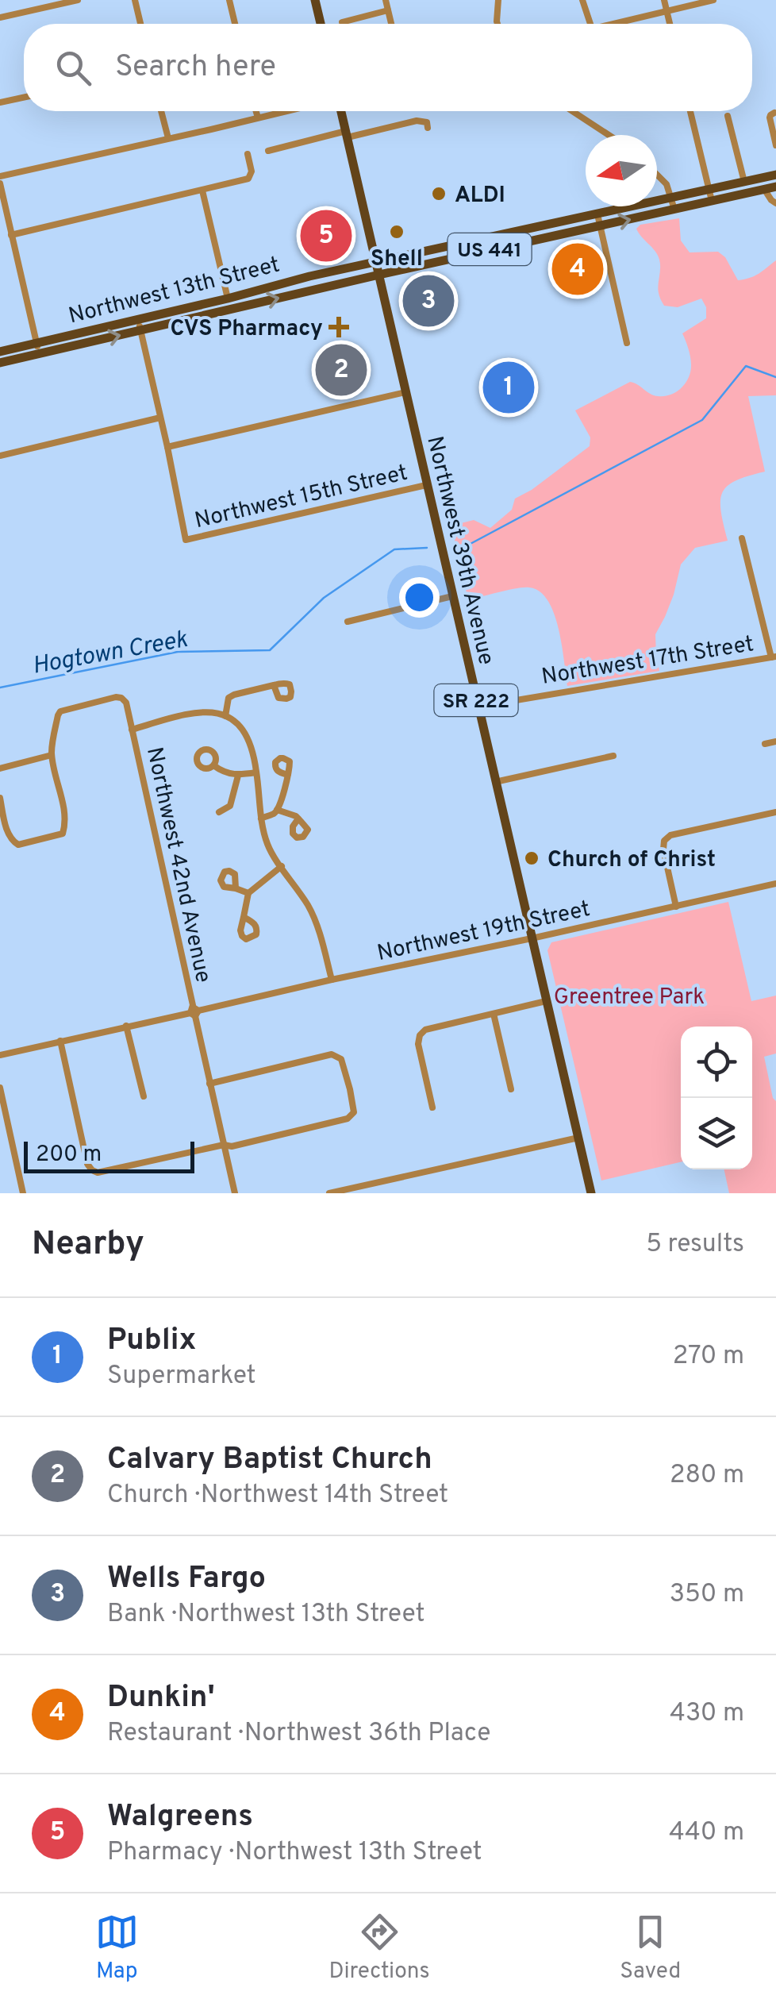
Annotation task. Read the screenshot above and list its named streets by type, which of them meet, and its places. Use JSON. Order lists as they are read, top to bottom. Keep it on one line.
{"streets":{"main road":["US 441","Northwest 13th Street","Northwest 39th Avenue","SR 222"],"street":["Northwest 15th Street","Northwest 17th Street","Northwest 42nd Avenue","Northwest 19th Street"]},"crossings":[["Northwest 13th Street","Northwest 39th Avenue"],["Northwest 15th Street","Northwest 39th Avenue"],["Northwest 39th Avenue","Northwest 17th Street"],["Northwest 39th Avenue","Northwest 19th Street"],["Northwest 42nd Avenue","Northwest 19th Street"]],"water":["Hogtown Creek"],"parks":["Greentree Park"],"places":{"other":["ALDI","Shell","Church of Christ"],"health":["CVS Pharmacy"]},"scale_bar":"200 m","north":"left","page":{"search":"Search here","pins":["5","4","3","2","1"],"scale":"200 m","heading":["Nearby","5 results"],"list":[{"mark":"1","name":"Publix","note":"Supermarket","value":"270 m"},{"mark":"2","name":"Calvary Baptist Church","note":"Church · Northwest 14th Street","value":"280 m"},{"mark":"3","name":"Wells Fargo","note":"Bank · Northwest 13th Street","value":"350 m"},{"mark":"4","name":"Dunkin'","note":"Restaurant · Northwest 36th Place","value":"430 m"},{"mark":"5","name":"Walgreens","note":"Pharmacy · Northwest 13th Street","value":"440 m"}],"nav":["Map","Directions","Saved"]}}
